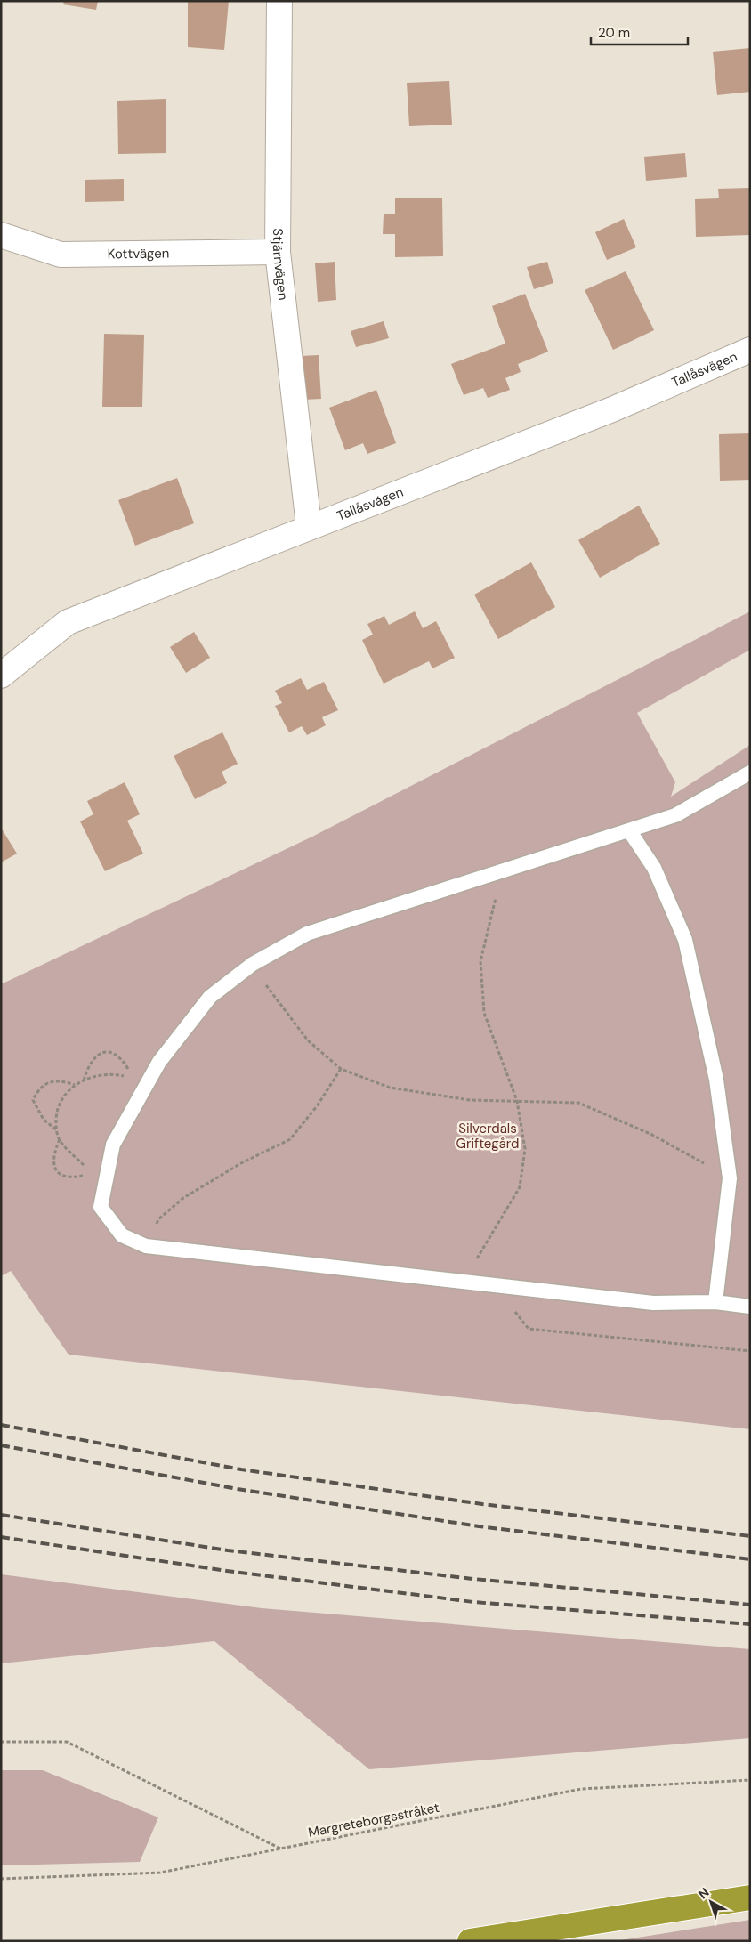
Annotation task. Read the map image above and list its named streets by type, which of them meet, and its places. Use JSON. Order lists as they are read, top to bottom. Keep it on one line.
{"streets":{"street":["Kottvägen","Stjärnvägen","Tallåsvägen"],"path":["Margreteborgsstråket"]},"crossings":[["Kottvägen","Stjärnvägen"],["Stjärnvägen","Tallåsvägen"]],"parks":["Silverdals Griftegård"],"scale_bar":"20 m","north":"top left"}
